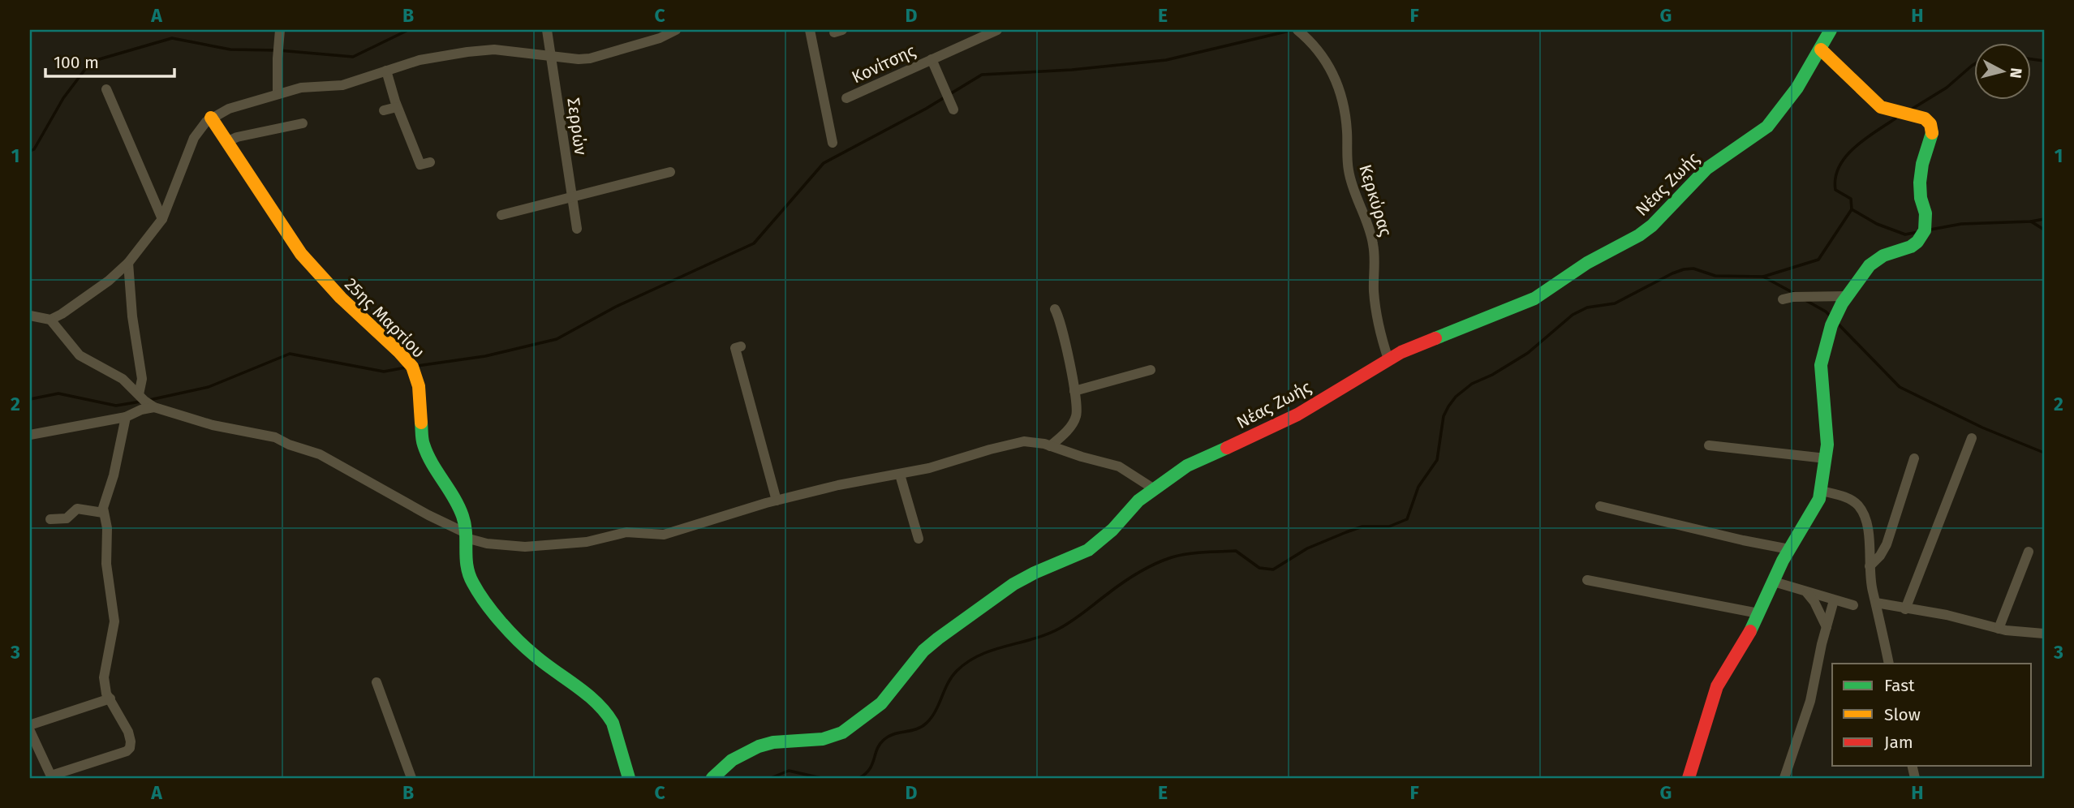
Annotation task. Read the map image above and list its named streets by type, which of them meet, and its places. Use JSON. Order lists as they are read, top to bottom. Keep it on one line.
{"streets":{"street":["Κονίτσης","Σερρών","Νέας Ζωής","Κερκύρας","25ης Μαρτίου"]},"crossings":[["Νέας Ζωής","Κερκύρας"]],"legend":["Fast","Slow","Jam"],"scale_bar":"100 m","north":"right","grid":{"columns":["A","B","C","D","E","F","G","H"],"rows":["1","2","3"]}}
